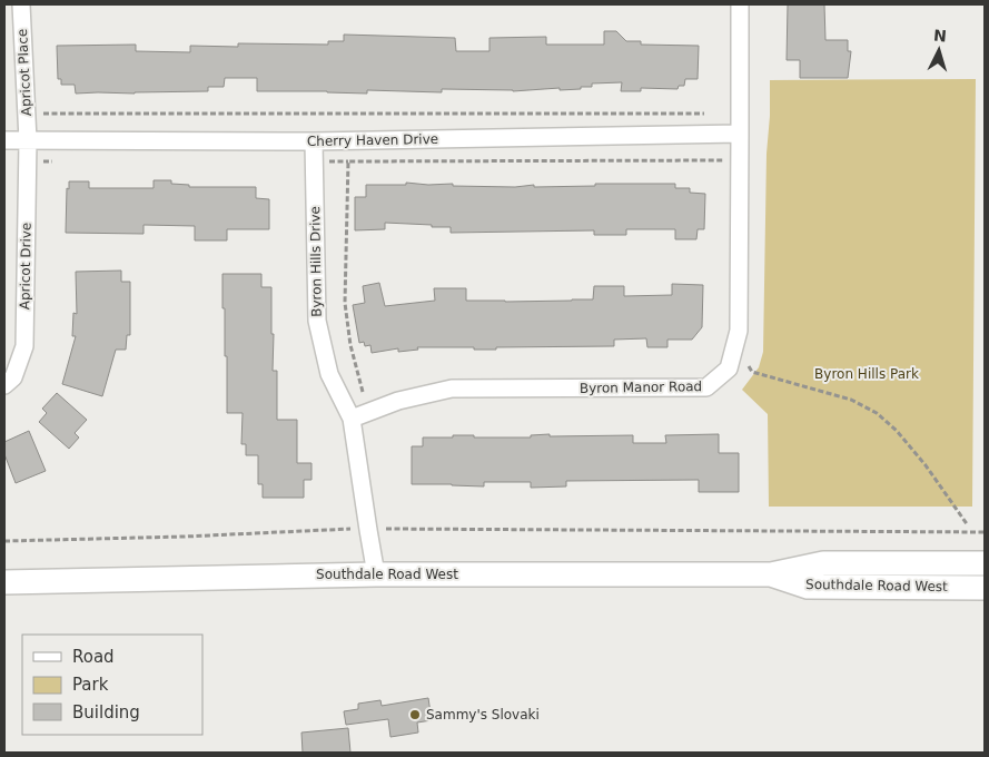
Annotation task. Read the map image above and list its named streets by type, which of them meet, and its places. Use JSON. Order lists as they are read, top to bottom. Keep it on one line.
{"streets":{"main road":["Southdale Road West"],"street":["Apricot Place","Cherry Haven Drive","Byron Hills Drive","Apricot Drive","Byron Manor Road"]},"crossings":[["Apricot Place","Cherry Haven Drive"],["Apricot Place","Apricot Drive"],["Cherry Haven Drive","Byron Hills Drive"],["Cherry Haven Drive","Apricot Drive"],["Cherry Haven Drive","Byron Manor Road"],["Byron Hills Drive","Byron Manor Road"],["Byron Hills Drive","Southdale Road West"]],"parks":["Byron Hills Park"],"places":["Sammy's Slovaki"],"legend":["Road","Park","Building"],"north":"top"}
